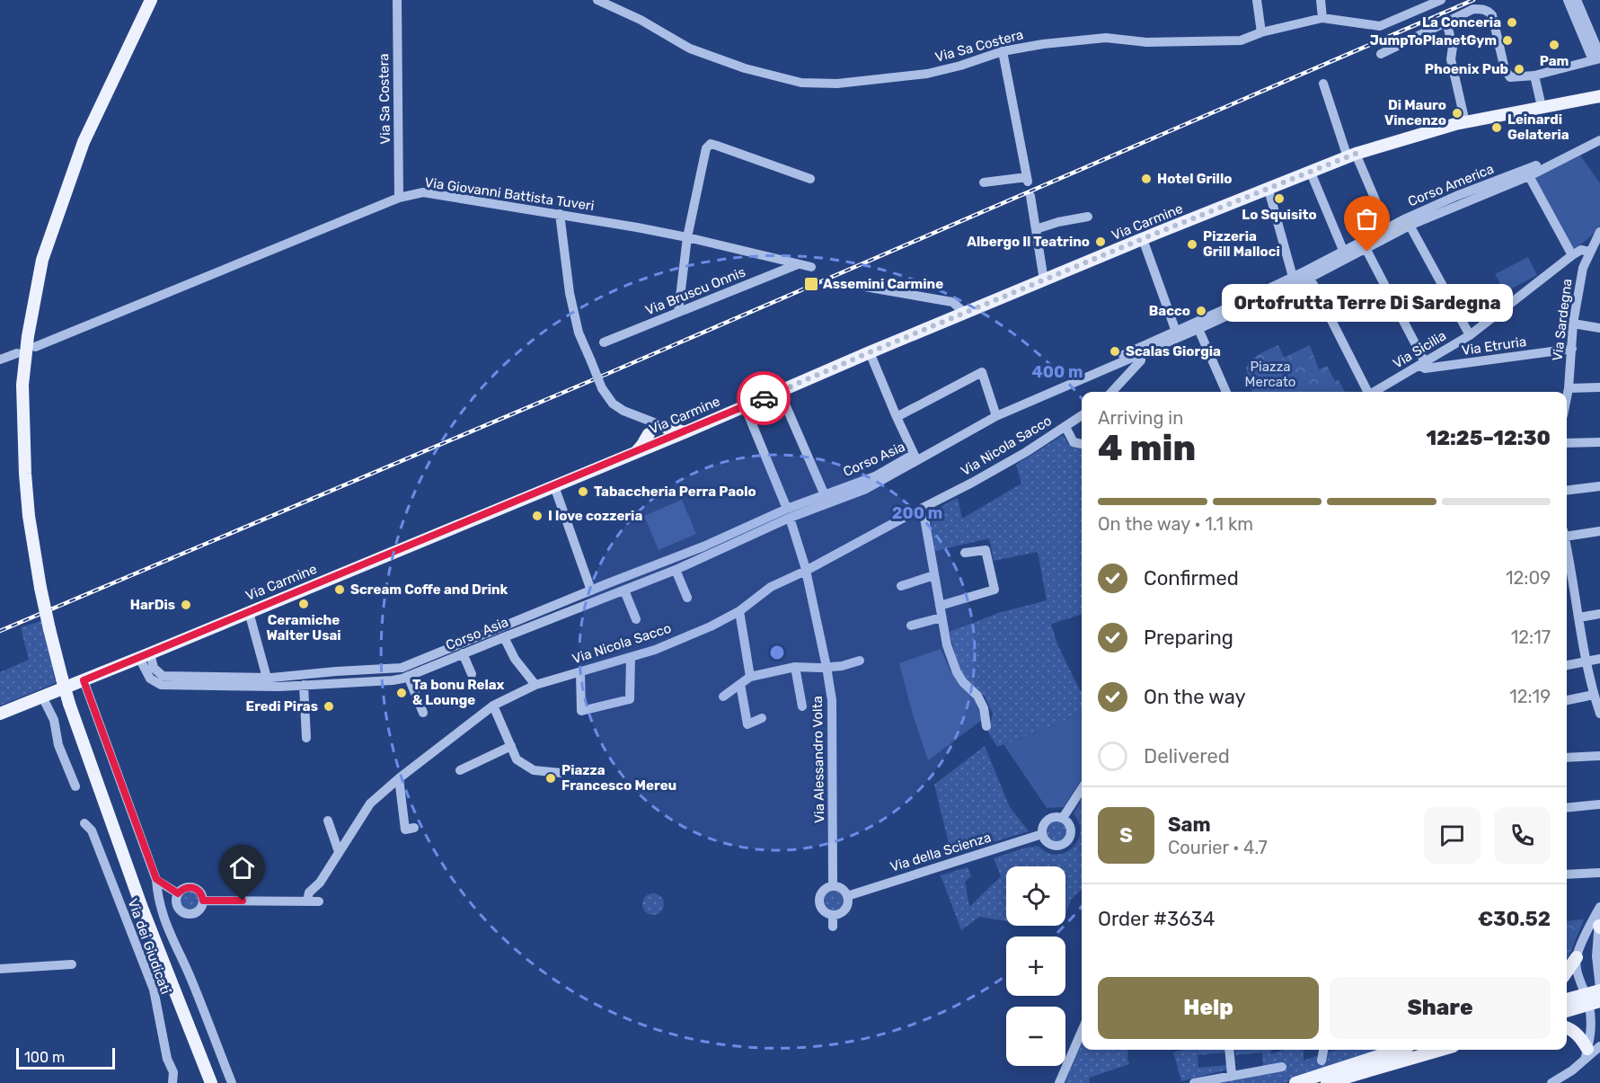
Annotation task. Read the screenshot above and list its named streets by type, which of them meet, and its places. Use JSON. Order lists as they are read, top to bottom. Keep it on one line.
{"streets":{"main road":["Via Carmine"],"street":["Via Sa Costera","Corso America","Via Giovanni Battista Tuveri","Via Bruscu Onnis","Via Sardegna","Via Etruria","Via Sicilia","Via Nicola Sacco","Corso Asia","Via Alessandro Volta","Via della Scienza","Via dei Giudicati"]},"crossings":[["Via Sa Costera","Via Giovanni Battista Tuveri"],["Corso America","Corso Asia"],["Via Giovanni Battista Tuveri","Via Bruscu Onnis"],["Via Carmine","Corso Asia"],["Via Carmine","Via Alessandro Volta"],["Via Sardegna","Via Etruria"],["Via Sardegna","Via Sicilia"],["Via Etruria","Via Sicilia"],["Via Nicola Sacco","Via Alessandro Volta"],["Corso Asia","Via Alessandro Volta"],["Via Alessandro Volta","Via della Scienza"]],"parks":["Piazza Mercato"],"places":{"other":["La Conceria","JumpToPlanetGym","Pam","Phoenix Pub","Di Mauro Vincenzo","Leinardi Gelateria","Hotel Grillo","Lo Squisito","Albergo Il Teatrino","Pizzeria Grill Malloci","Ortofrutta Terre Di Sardegna","Bacco","Scalas Giorgia","Tabaccheria Perra Paolo","I love cozzeria","Scream Coffe and Drink","Ceramiche Walter Usai","HarDis","Ta bonu Relax & Lounge","Eredi Piras","Piazza Francesco Mereu"],"transit":["Assemini Carmine"]},"scale_bar":"100 m","page":{"bubble":"Ortofrutta Terre Di Sardegna","heading":["4 min","Arriving in","12:25–12:30"],"panel":["Sam","Courier · 4.7","Order #3634","€30.52"],"bar":"On the way · 1.1 km","list":[["Confirmed","12:09"],["Preparing","12:17"],["On the way","12:19"],"Delivered"],"round":"S","map_buttons":["+","−"],"buttons":["Help","Share"],"scale":"100 m"},"rings":["400 m","200 m"]}
